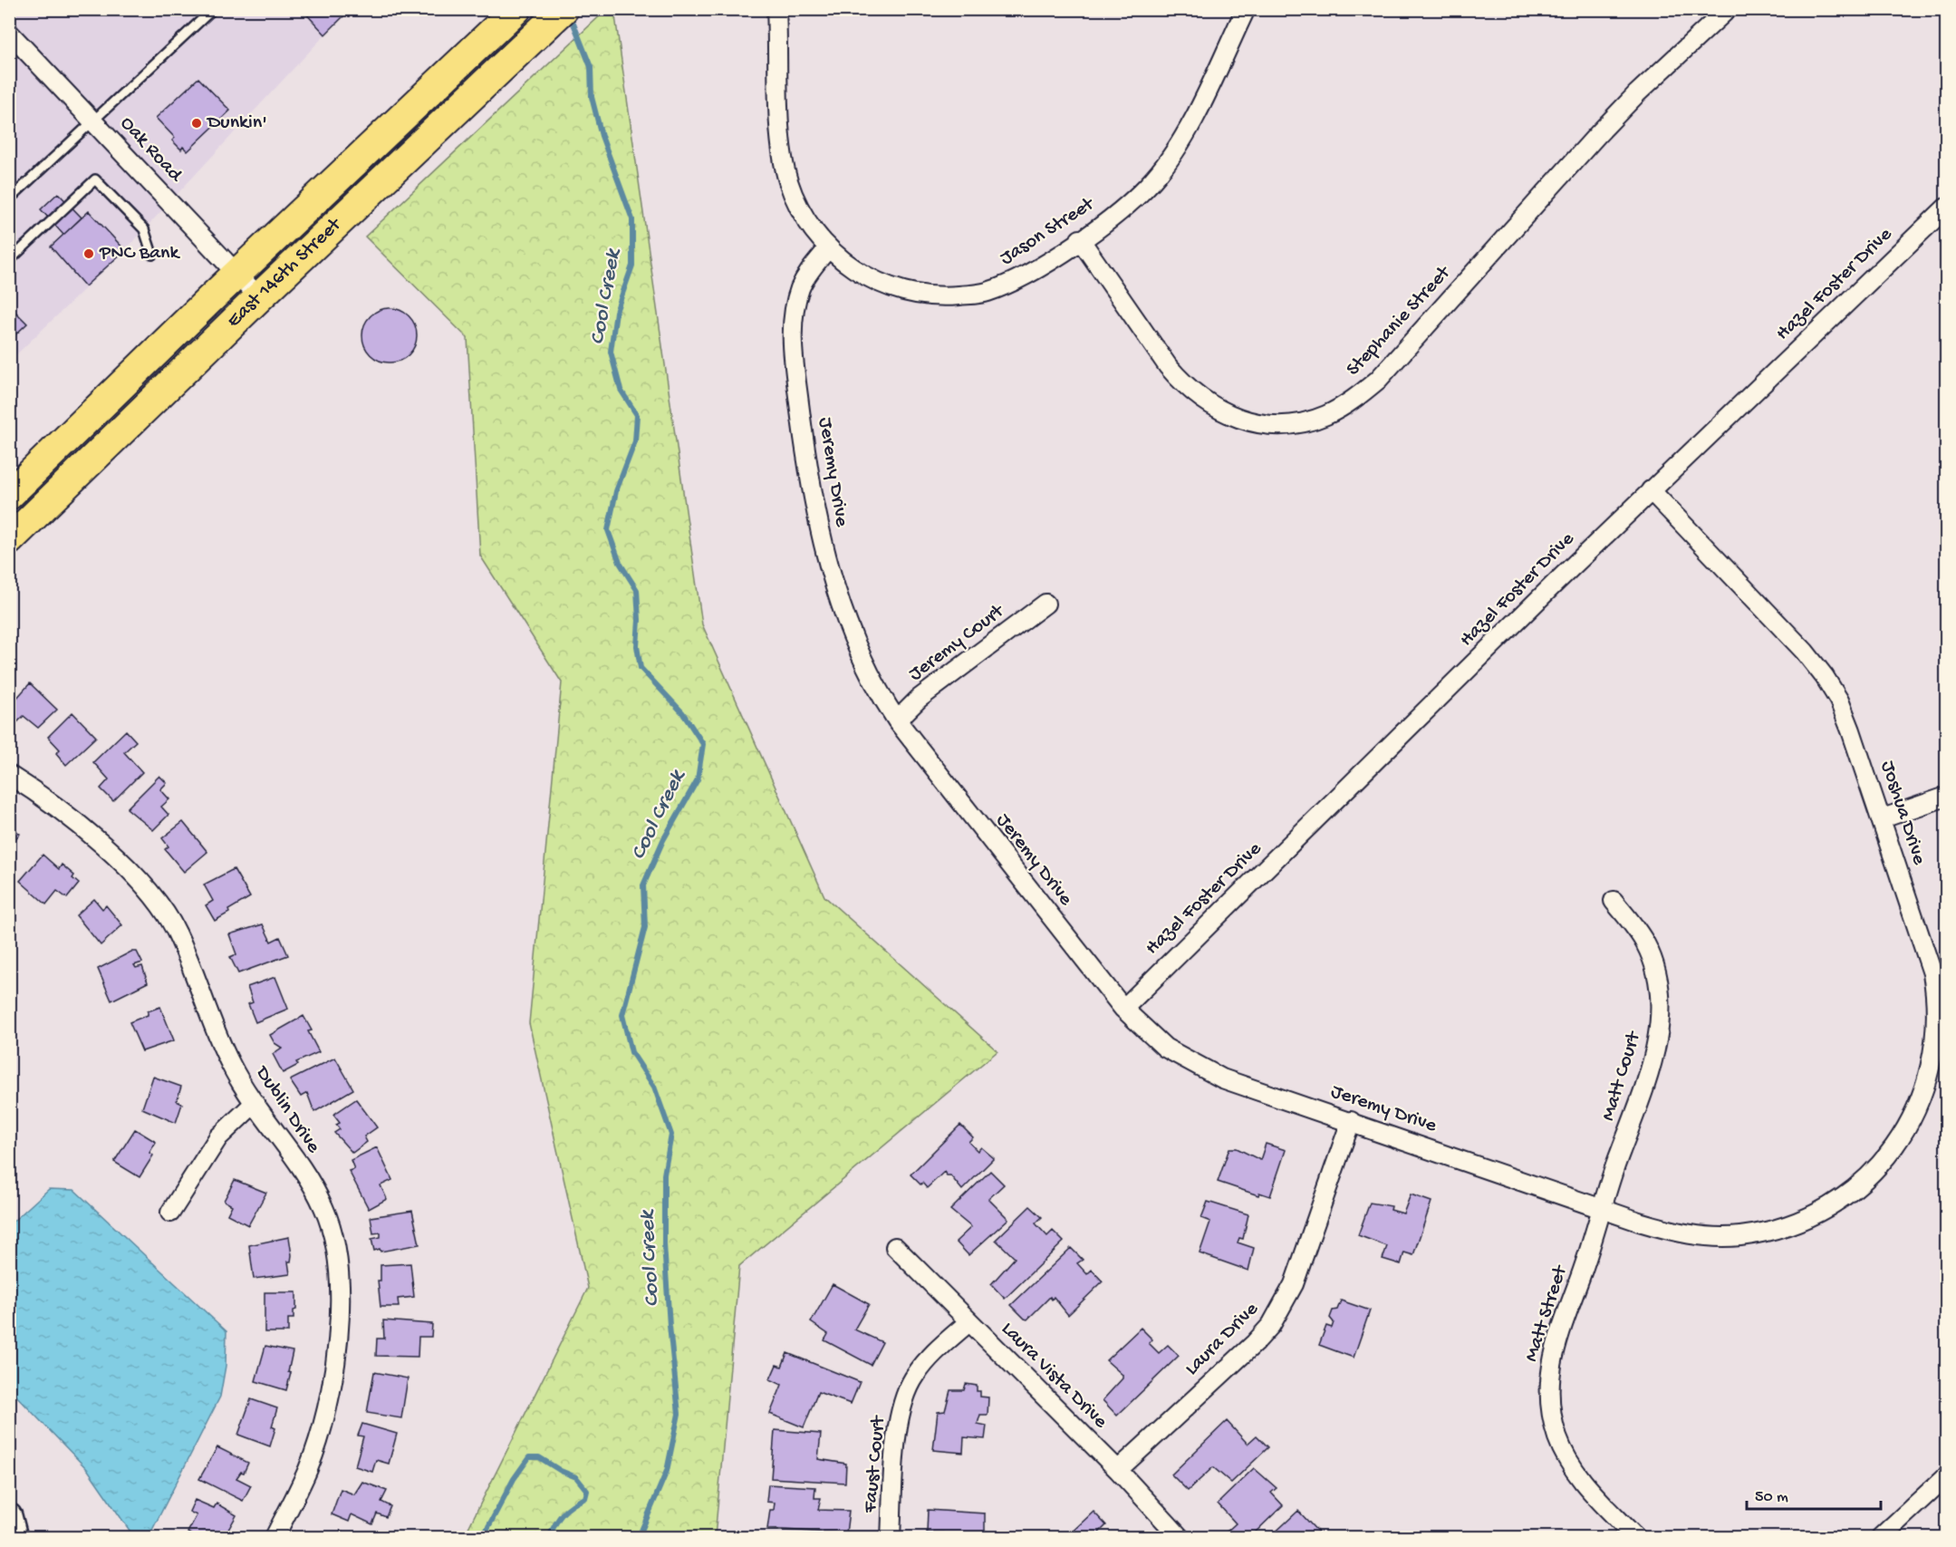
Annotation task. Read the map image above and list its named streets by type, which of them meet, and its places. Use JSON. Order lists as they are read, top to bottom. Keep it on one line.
{"streets":{"main road":["East 146th Street"],"street":["Oak Road","Jason Street","Hazel Foster Drive","Stephanie Street","Jeremy Drive","Jeremy Court","Joshua Drive","Matt Court","Dublin Drive","Matt Street","Laura Drive","Laura Vista Drive","Faust Court"]},"crossings":[["Oak Road","East 146th Street"],["Jason Street","Stephanie Street"],["Jason Street","Jeremy Drive"],["Hazel Foster Drive","Jeremy Drive"],["Hazel Foster Drive","Joshua Drive"],["Jeremy Drive","Jeremy Court"],["Jeremy Drive","Joshua Drive"],["Jeremy Drive","Matt Court"],["Jeremy Drive","Matt Street"],["Jeremy Drive","Laura Drive"],["Joshua Drive","Matt Court"],["Joshua Drive","Matt Street"],["Matt Court","Matt Street"],["Laura Drive","Laura Vista Drive"],["Laura Vista Drive","Faust Court"]],"water":["Cool Creek"],"places":["Dunkin'","PNC Bank"],"scale_bar":"50 m"}
